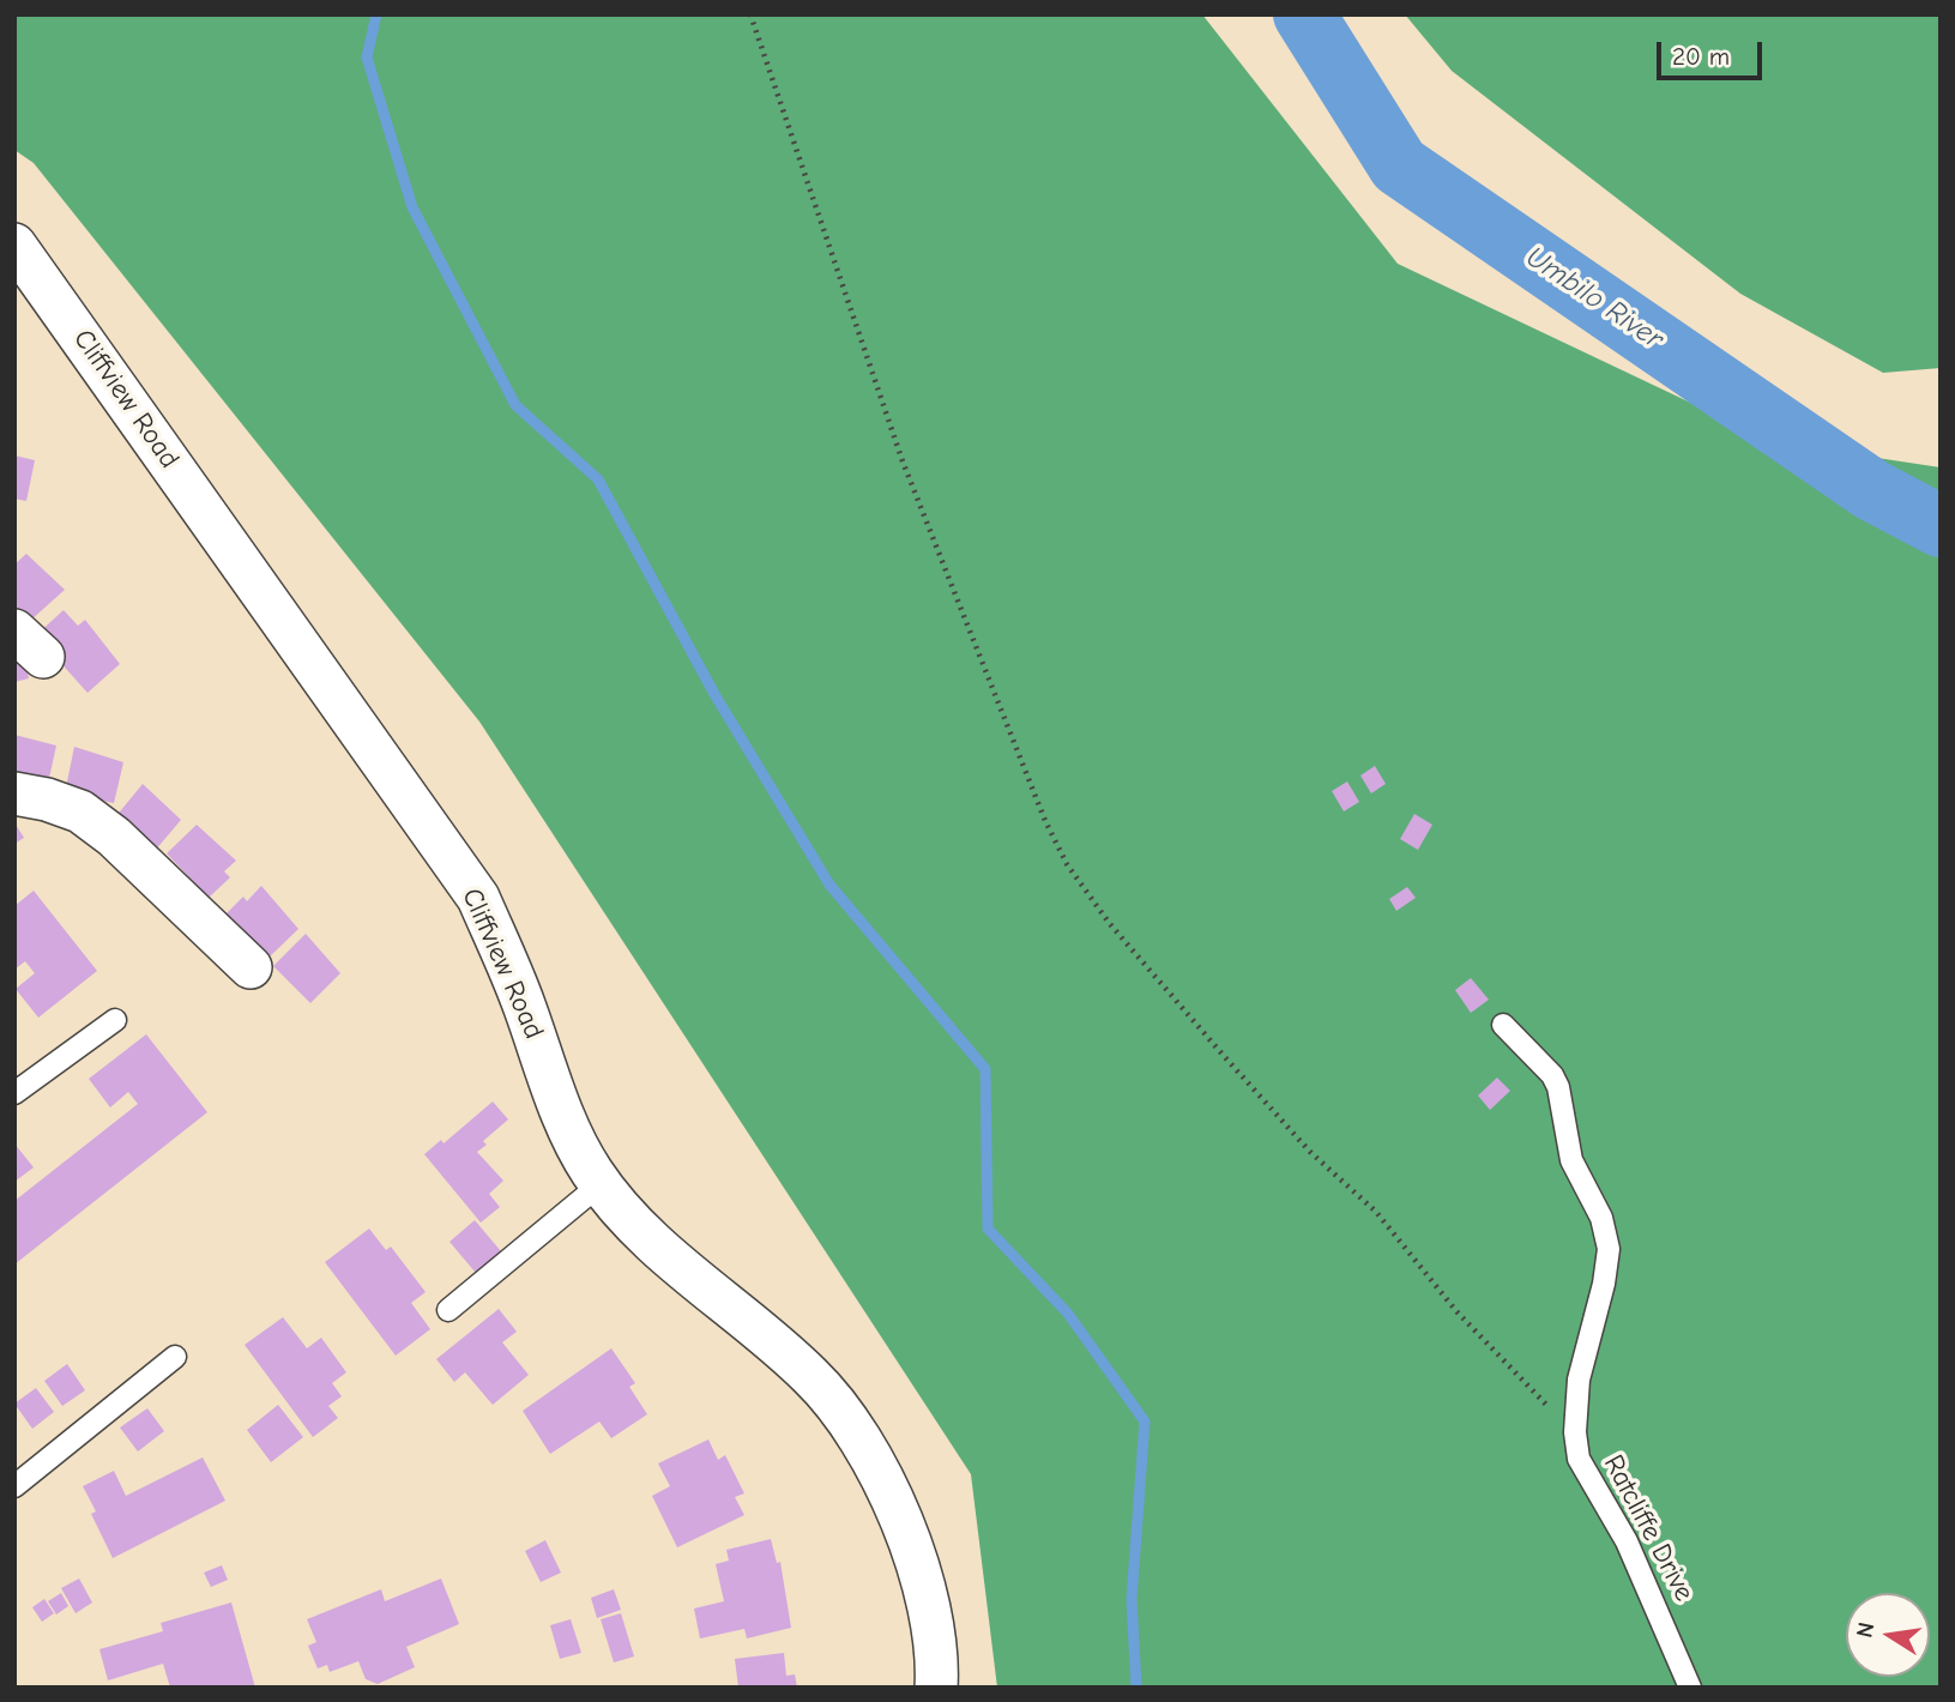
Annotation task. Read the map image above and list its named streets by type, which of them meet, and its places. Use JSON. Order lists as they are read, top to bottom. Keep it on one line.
{"streets":{"street":["Cliffview Road"],"lane":["Ratcliffe Drive"]},"water":["Umbilo River"],"scale_bar":"20 m","north":"left"}
